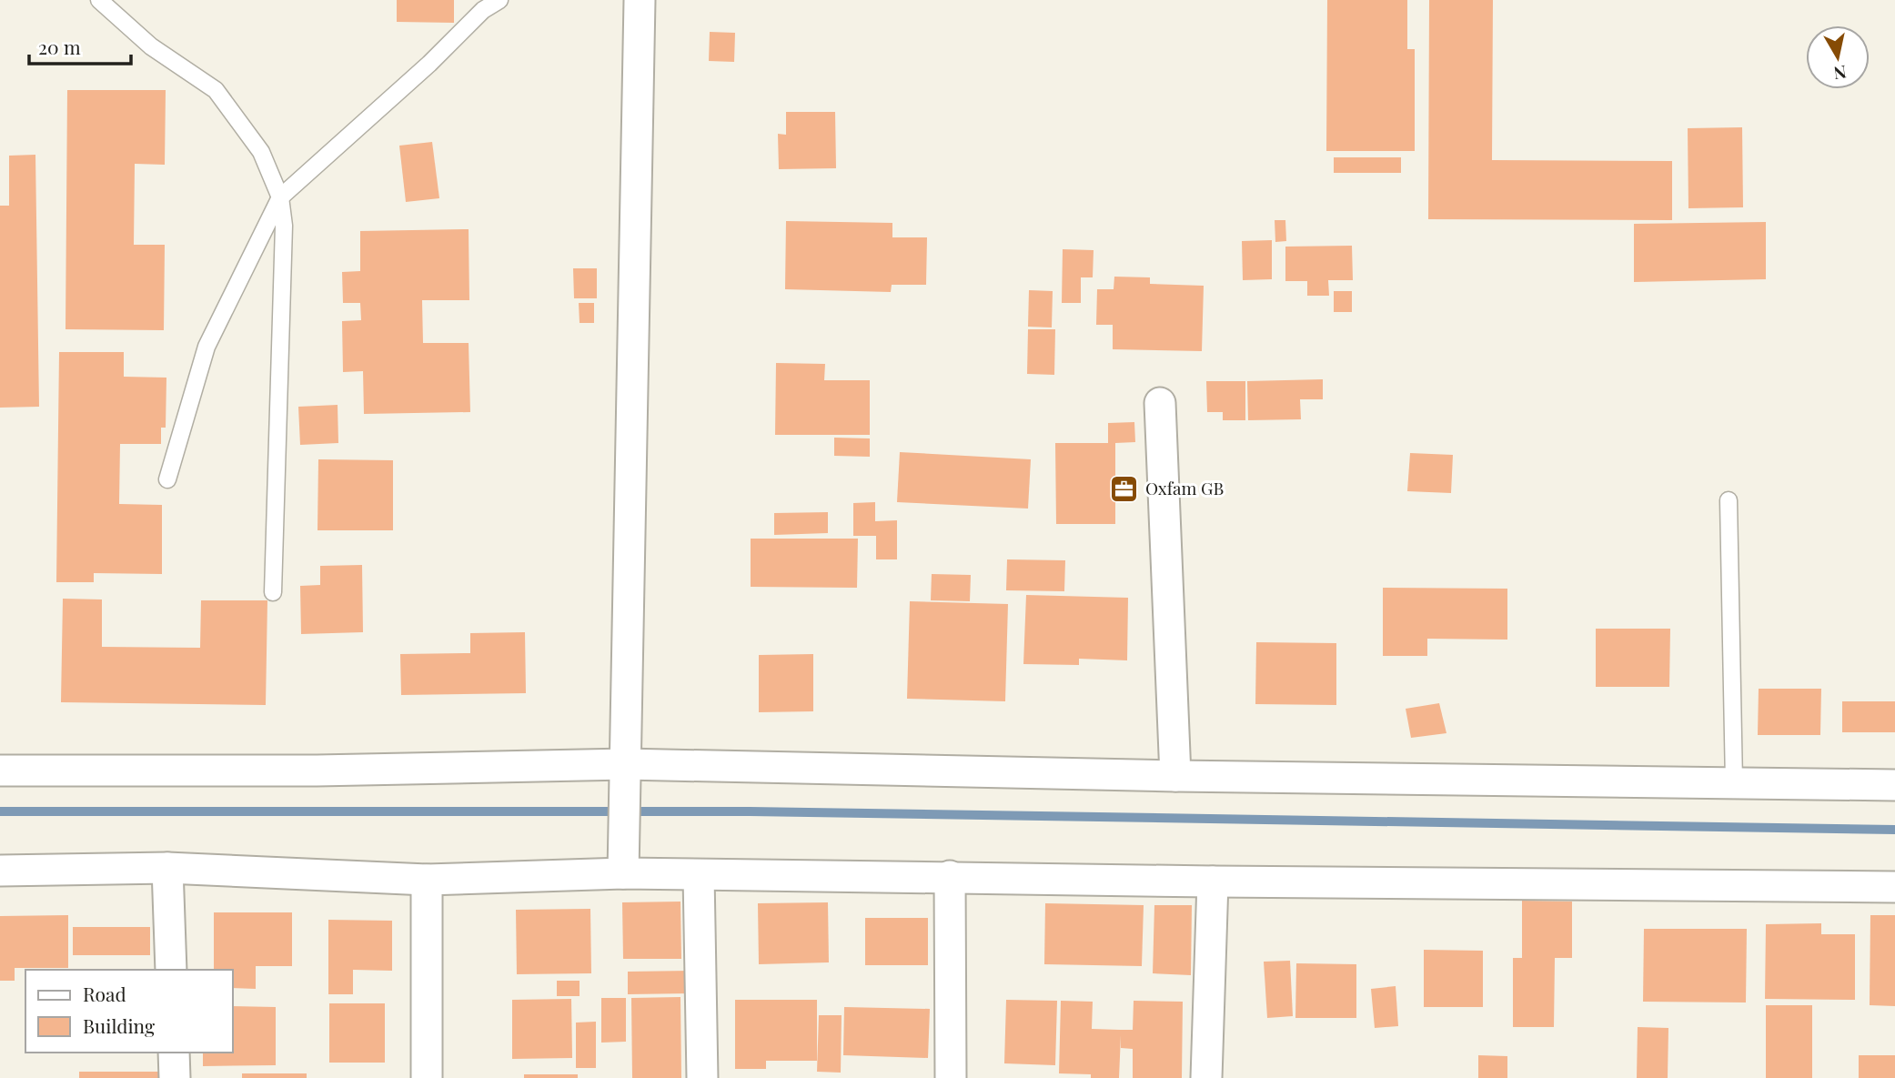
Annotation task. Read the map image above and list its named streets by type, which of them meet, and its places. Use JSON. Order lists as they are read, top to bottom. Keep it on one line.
{"places":{"office":["Oxfam GB"]},"legend":["Road","Building"],"scale_bar":"20 m","north":"bottom"}
